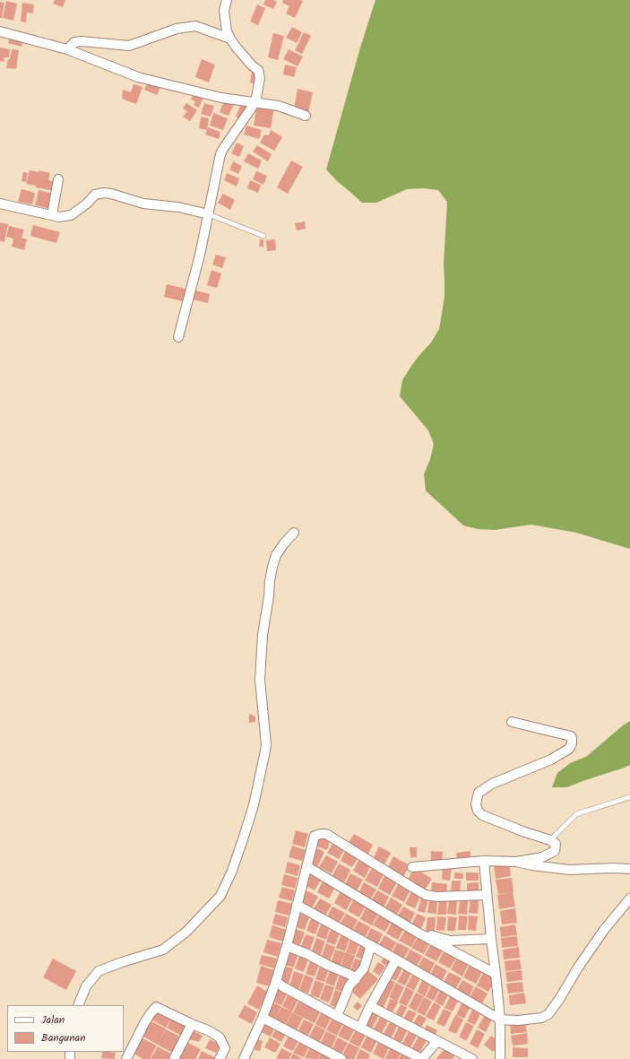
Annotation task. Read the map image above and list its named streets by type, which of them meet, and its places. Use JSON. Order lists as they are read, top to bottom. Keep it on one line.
{"legend":["Jalan","Bangunan"]}
